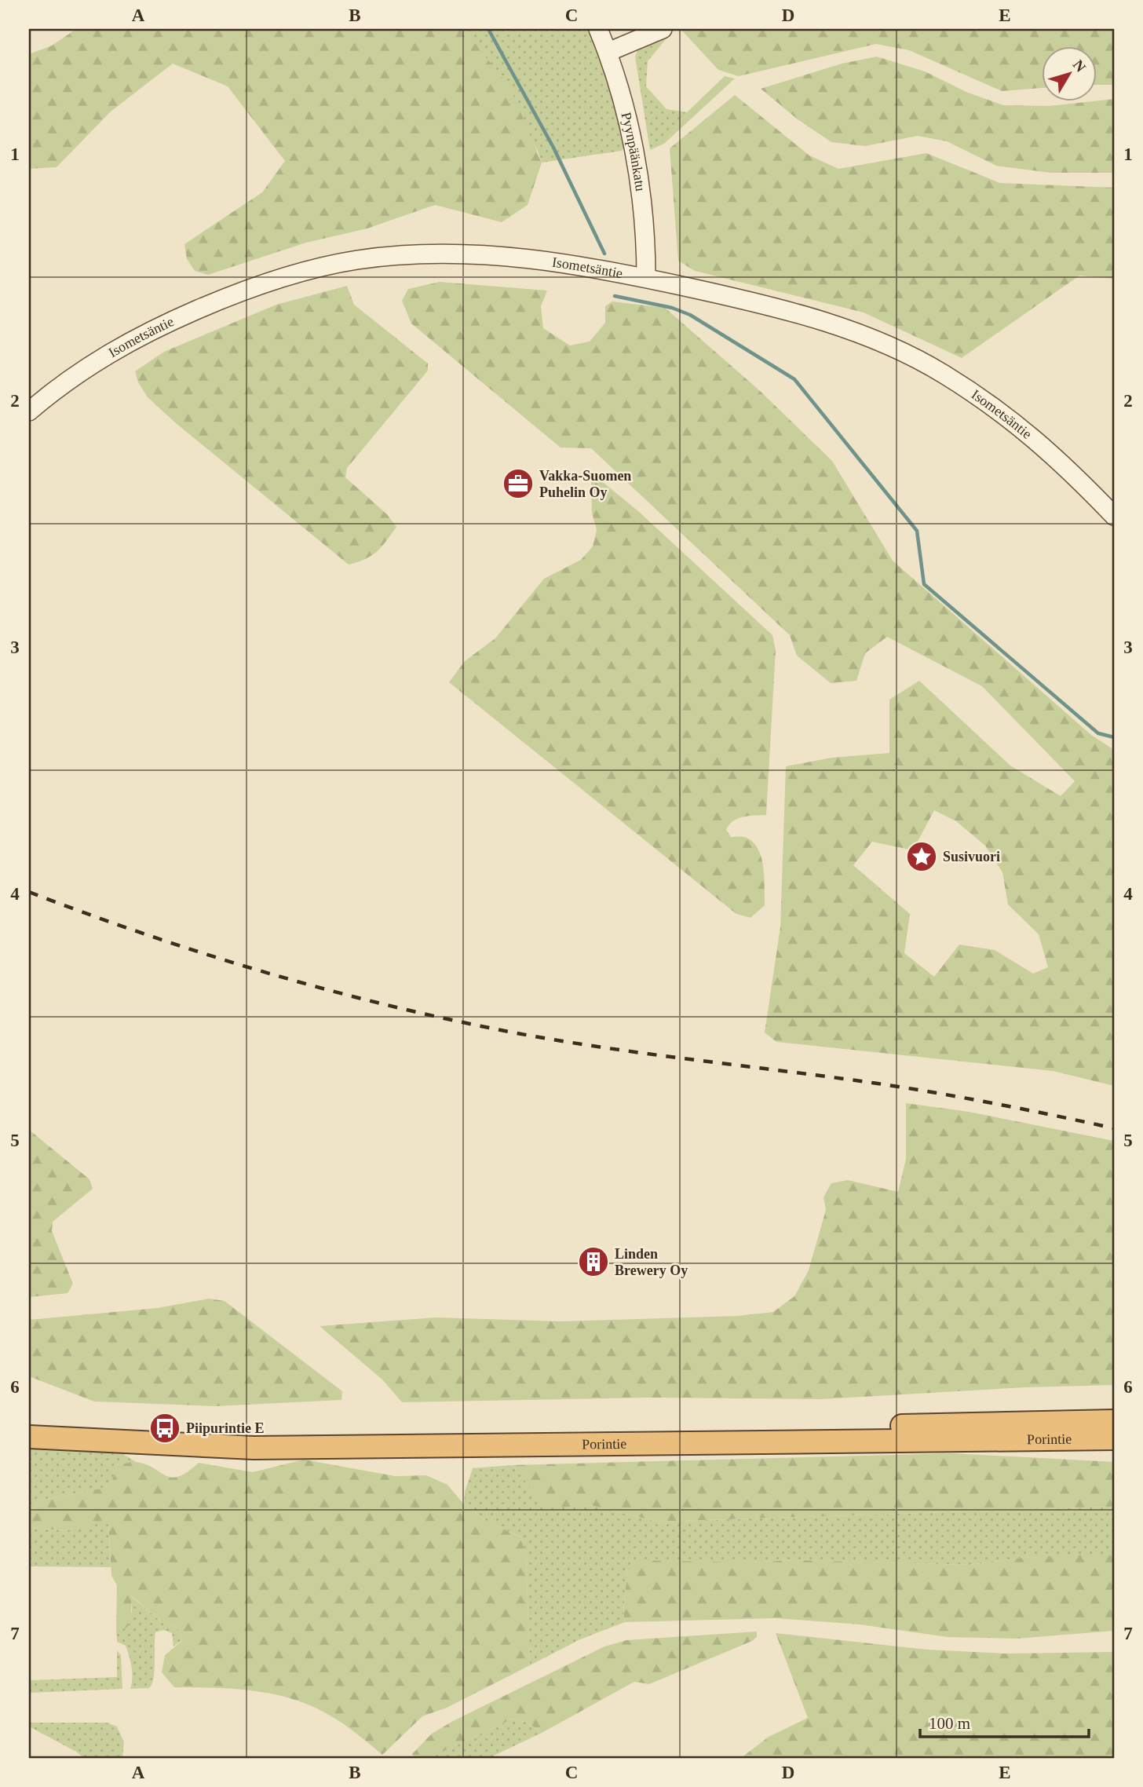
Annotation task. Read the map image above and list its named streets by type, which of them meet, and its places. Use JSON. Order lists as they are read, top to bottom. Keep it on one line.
{"streets":{"highway":["Porintie"],"main road":["Pyynpäänkatu","Isometsäntie"]},"crossings":[["Pyynpäänkatu","Isometsäntie"]],"places":{"office":["Vakka-Suomen Puhelin Oy"],"place":["Susivuori"],"building":["Linden Brewery Oy"],"bus stop":["Piipurintie E"]},"scale_bar":"100 m","north":"top right","grid":{"columns":["A","B","C","D","E"],"rows":["1","2","3","4","5","6","7"]}}
